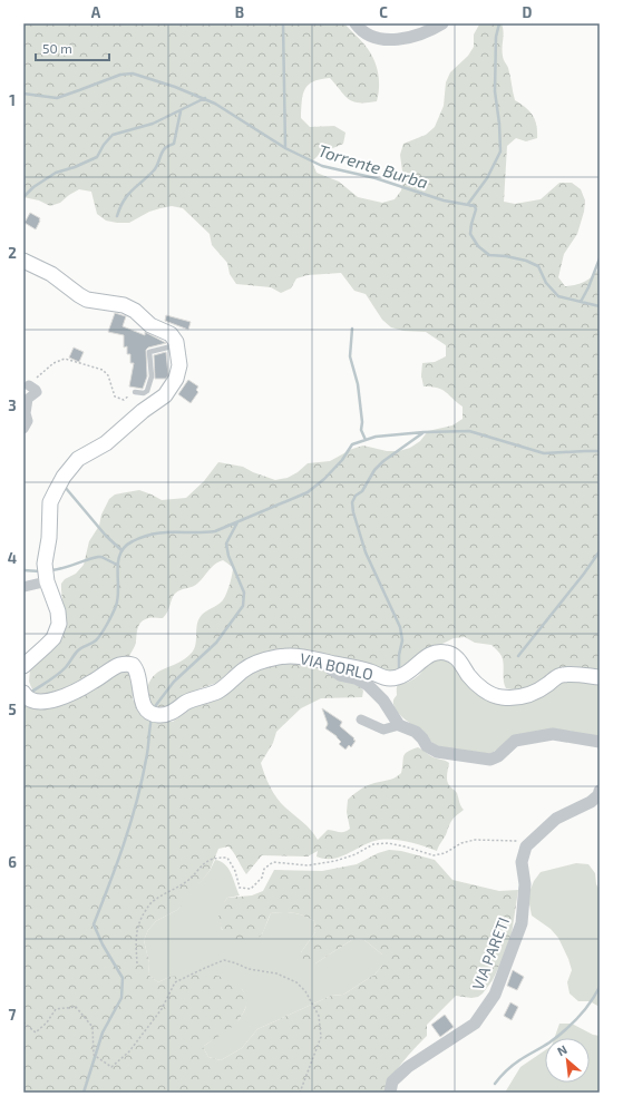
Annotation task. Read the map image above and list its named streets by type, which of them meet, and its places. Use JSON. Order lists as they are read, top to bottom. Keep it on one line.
{"streets":{"main road":["VIA BORLO"],"street":["VIA PARETI"]},"water":["Torrente Burba"],"scale_bar":"50 m","north":"top left","grid":{"columns":["A","B","C","D"],"rows":["1","2","3","4","5","6","7"]}}
